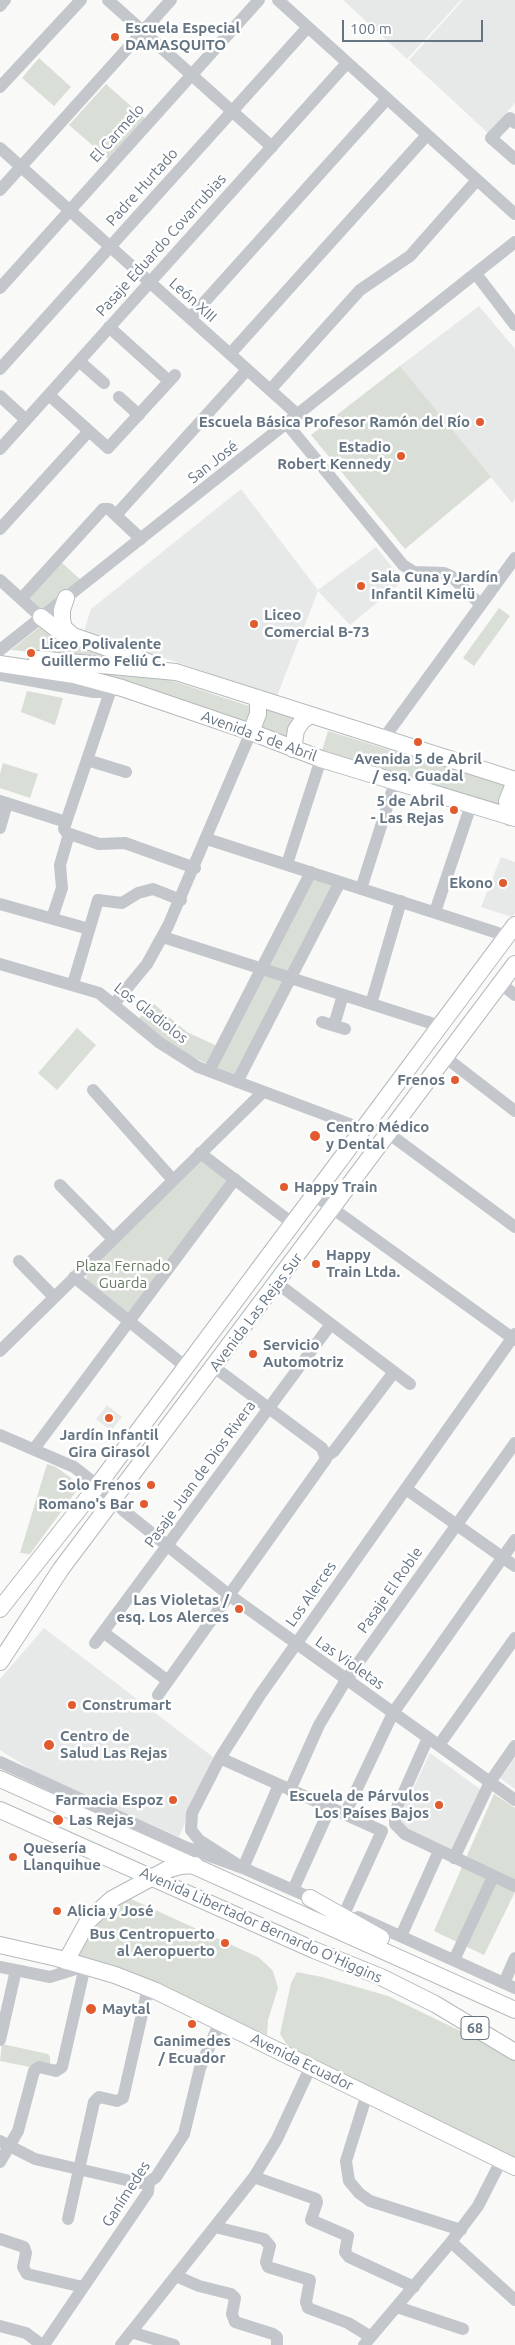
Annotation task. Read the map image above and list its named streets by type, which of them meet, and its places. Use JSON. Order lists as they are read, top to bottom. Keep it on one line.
{"streets":{"main road":["Avenida 5 de Abril","Avenida Las Rejas Sur","Avenida Libertador Bernardo O'Higgins","68","Avenida Ecuador"],"street":["El Carmelo","Padre Hurtado","Pasaje Eduardo Covarrubias","León XIII","San José","Los Gladiolos","Pasaje Juan de Dios Rivera","Pasaje El Roble","Los Alerces","Las Violetas","Ganímedes"]},"crossings":[["El Carmelo","León XIII"],["Padre Hurtado","León XIII"],["Pasaje Eduardo Covarrubias","León XIII"],["León XIII","San José"],["Los Gladiolos","Avenida Las Rejas Sur"],["Avenida Las Rejas Sur","Las Violetas"],["Pasaje Juan de Dios Rivera","Las Violetas"],["Pasaje El Roble","Los Alerces"],["Pasaje El Roble","Las Violetas"],["Los Alerces","Las Violetas"],["Avenida Ecuador","Ganímedes"]],"parks":["Plaza Fernado Guarda"],"places":["Escuela Especial DAMASQUITO","Escuela Básica Profesor Ramón del Río","Estadio Robert Kennedy","Sala Cuna y Jardín Infantil Kimelü","Liceo Comercial B-73","Liceo Polivalente Guillermo Feliú C.","Avenida 5 de Abril / esq. Guadal","5 de Abril - Las Rejas","Ekono","Frenos","Centro Médico y Dental","Happy Train","Happy Train Ltda.","Servicio Automotriz","Jardín Infantil Gira Girasol","Solo Frenos","Romano's Bar","Las Violetas / esq. Los Alerces","Construmart","Centro de Salud Las Rejas","Farmacia Espoz","Escuela de Párvulos Los Países Bajos","Las Rejas","Quesería Llanquihue","Alicia y José","Bus Centropuerto al Aeropuerto","Maytal","Ganimedes / Ecuador"],"scale_bar":"100 m"}
